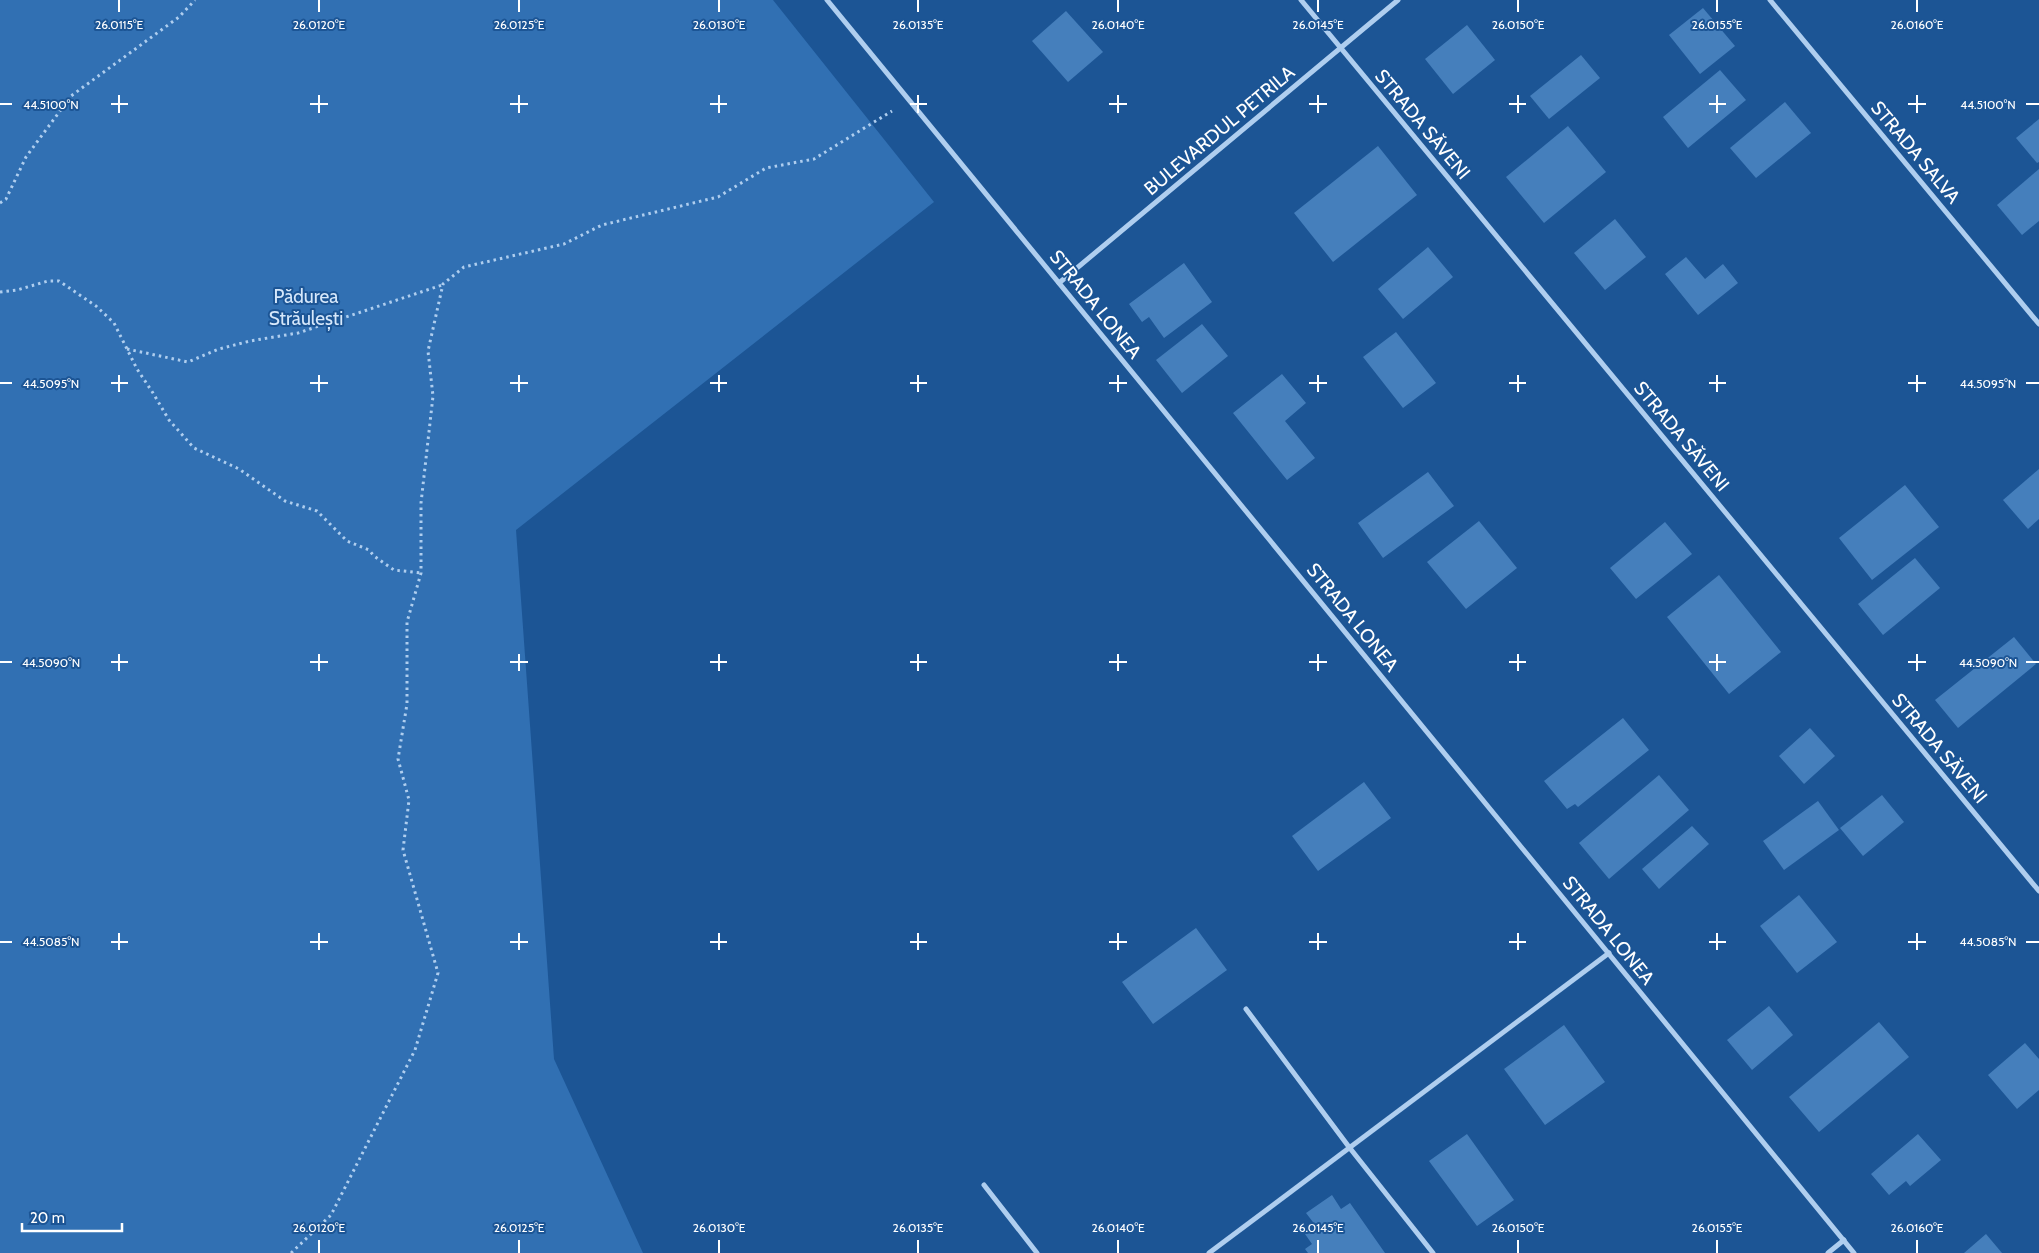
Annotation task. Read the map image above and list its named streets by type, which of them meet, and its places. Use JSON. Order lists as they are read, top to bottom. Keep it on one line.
{"streets":{"street":["STRADA SĂVENI","BULEVARDUL PETRILA","STRADA SALVA","STRADA LONEA"]},"crossings":[["STRADA SĂVENI","BULEVARDUL PETRILA"],["BULEVARDUL PETRILA","STRADA LONEA"]],"parks":["Pădurea Străulești"],"scale_bar":"20 m","coordinates":["26.0115°E","26.0120°E","26.0125°E","26.0130°E","26.0135°E","26.0140°E","26.0145°E","26.0150°E","26.0155°E","26.0160°E","44.5100°N","44.5095°N","44.5090°N","44.5085°N"]}
